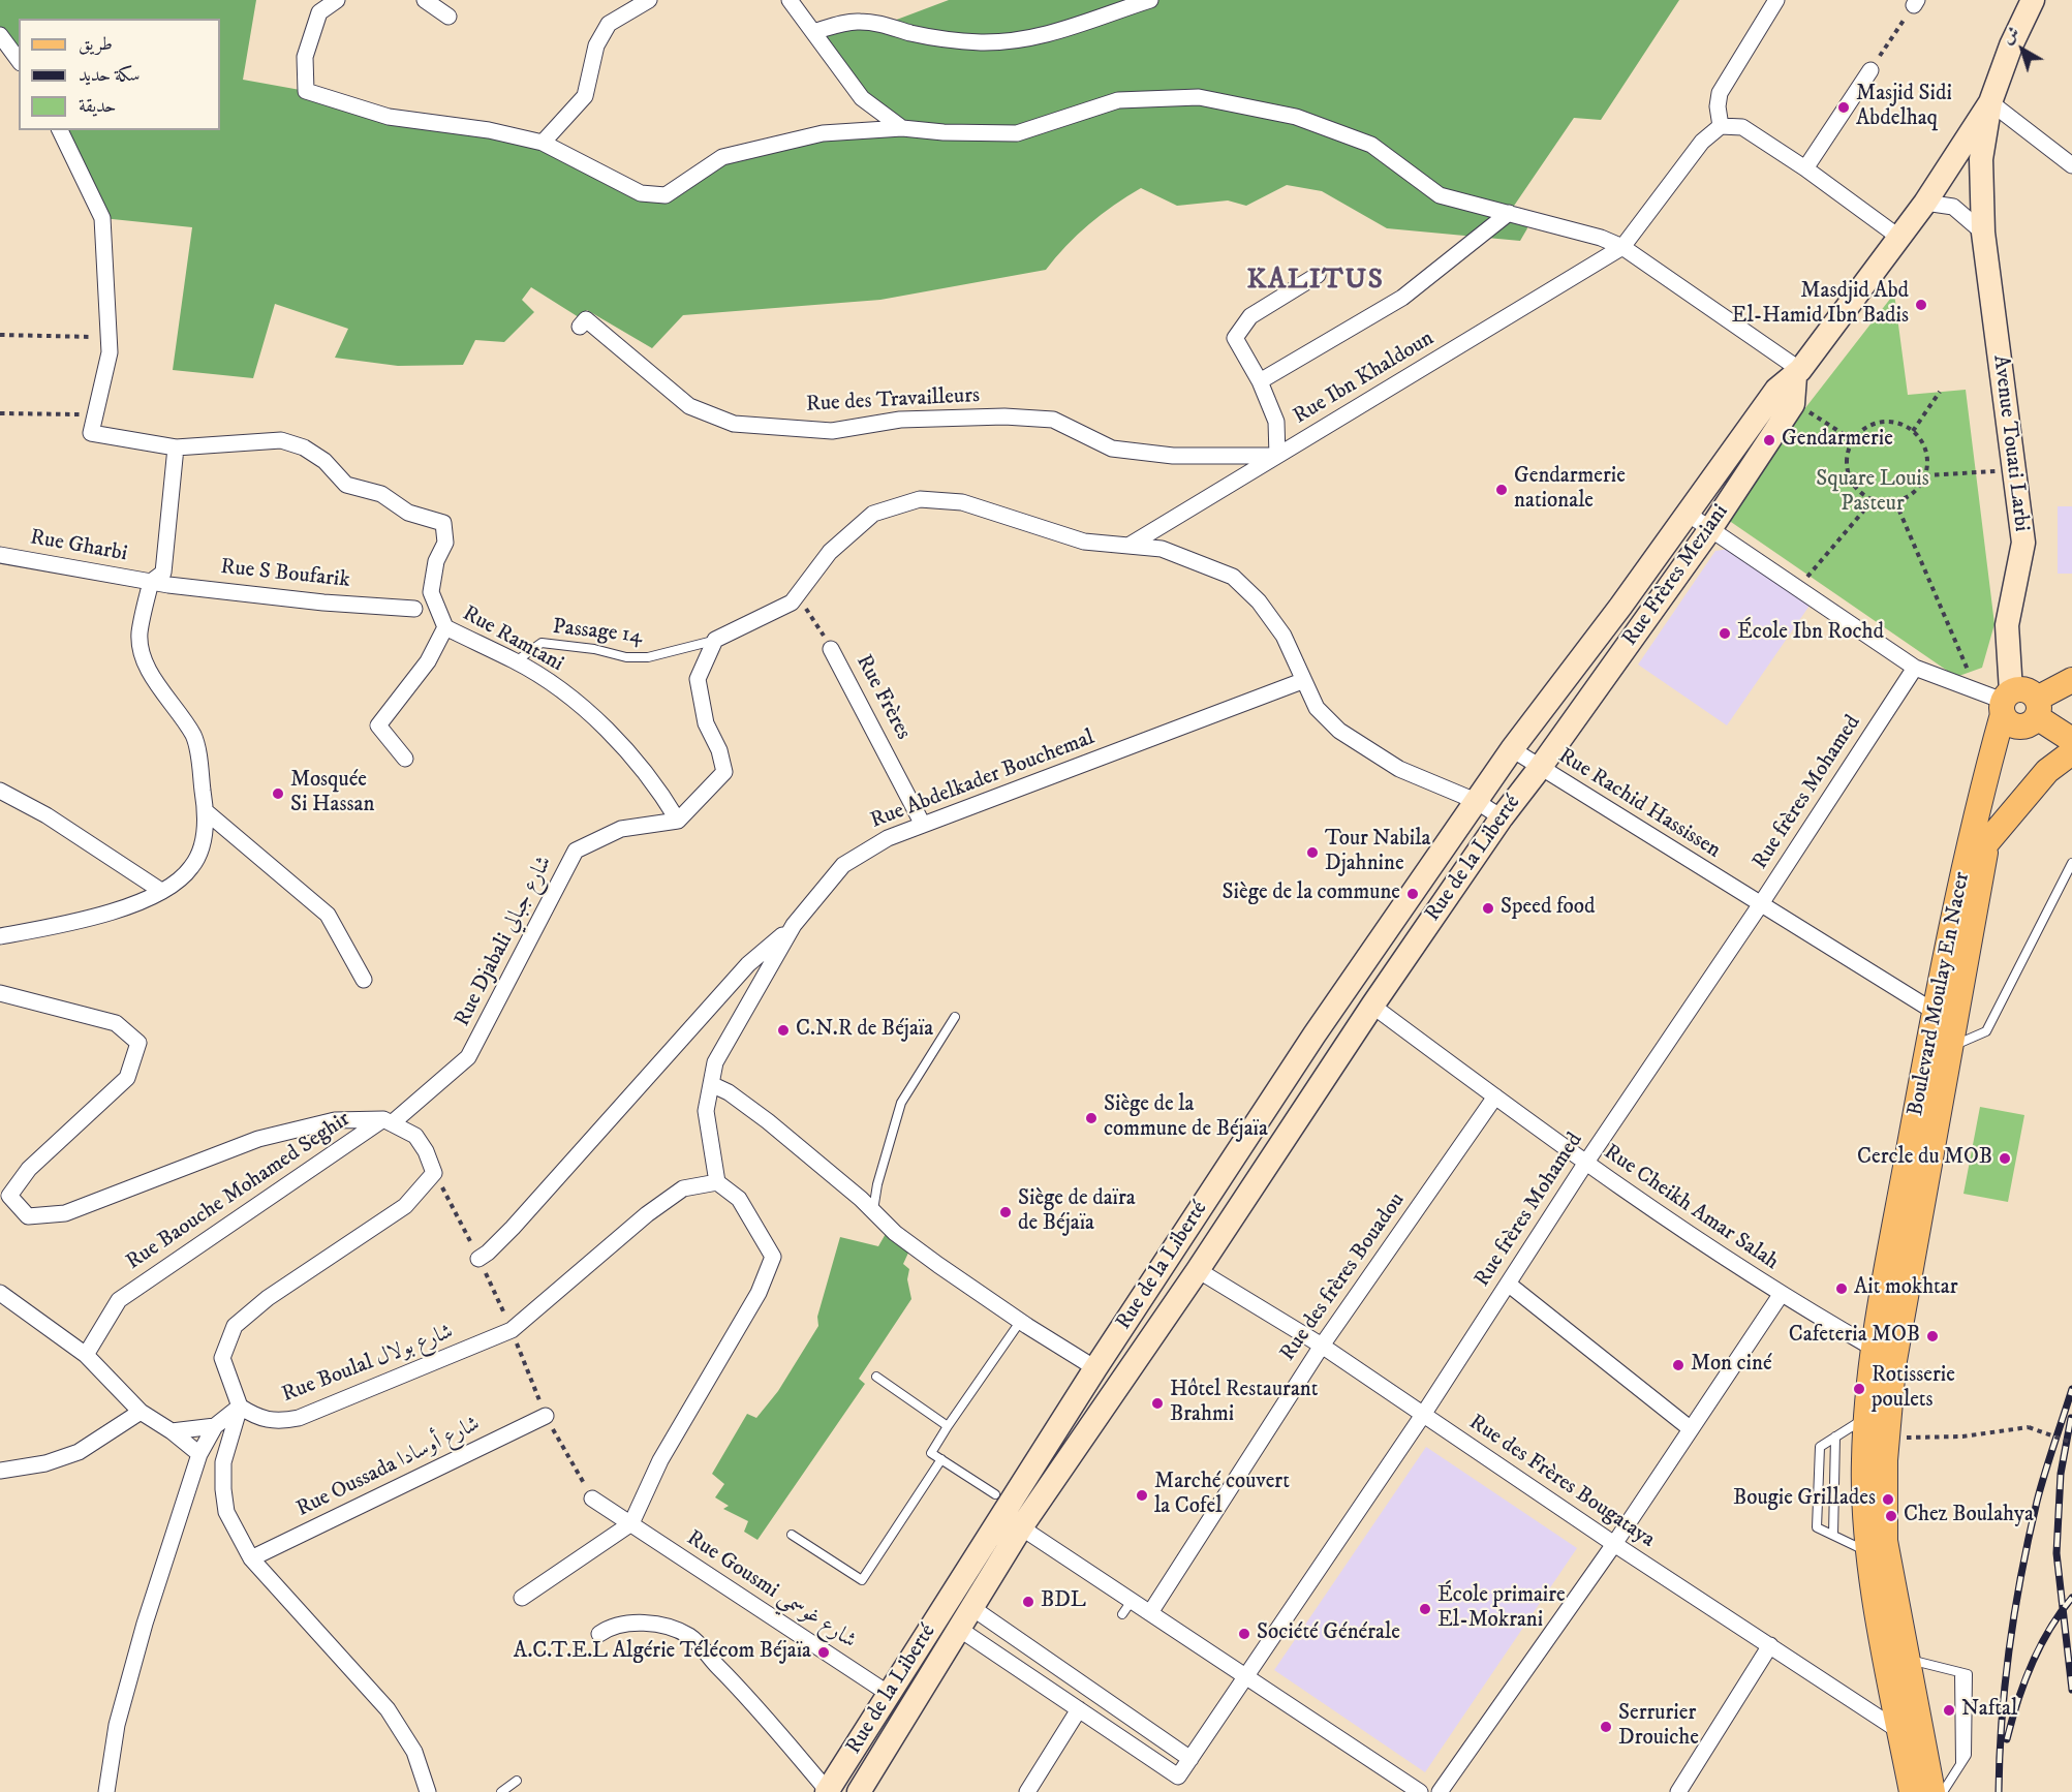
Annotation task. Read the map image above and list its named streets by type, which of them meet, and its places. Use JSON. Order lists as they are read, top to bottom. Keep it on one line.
{"streets":{"main road":["Avenue Touati Larbi","Rue Frères Meziani","Rue de la Liberté","Boulevard Moulay En Nacer"],"street":["Rue Ibn Khaldoun","Rue des Travailleurs","Rue Gharbi","Rue S Boufarik","Rue Ramtani","Rue Frères","Rue Abdelkader Bouchemal","Rue frères Mohamed","Rue Rachid Hassissen","Rue Djabali شارع جبالي","Rue Baouche Mohamed Seghir","Rue Cheikh Amar Salah","Rue des frères Bouadou","Rue Boulal شارع بولال","Rue Oussada شارع أوسادا","Rue des Frères Bougataya","Rue Gousmi شارع غوسمي"],"lane":["Passage 14"]},"crossings":[["Rue Ibn Khaldoun","Rue des Travailleurs"],["Avenue Touati Larbi","Rue Frères Meziani"],["Avenue Touati Larbi","Boulevard Moulay En Nacer"],["Rue Gharbi","Rue S Boufarik"],["Rue Frères Meziani","Rue Rachid Hassissen"],["Rue Frères Meziani","Rue de la Liberté"],["Passage 14","Rue Ramtani"],["Rue Ramtani","Rue Djabali شارع جبالي"],["Rue Frères","Rue Abdelkader Bouchemal"],["Rue Abdelkader Bouchemal","Rue Boulal شارع بولال"],["Rue frères Mohamed","Rue Rachid Hassissen"],["Rue frères Mohamed","Rue Cheikh Amar Salah"],["Rue frères Mohamed","Rue des Frères Bougataya"],["Rue Rachid Hassissen","Rue de la Liberté"],["Rue Rachid Hassissen","Boulevard Moulay En Nacer"],["Rue de la Liberté","Rue Cheikh Amar Salah"],["Rue de la Liberté","Rue des Frères Bougataya"],["Rue de la Liberté","Rue Gousmi شارع غوسمي"],["Rue Djabali شارع جبالي","Rue Baouche Mohamed Seghir"],["Boulevard Moulay En Nacer","Rue Cheikh Amar Salah"],["Boulevard Moulay En Nacer","Rue des Frères Bougataya"],["Rue Cheikh Amar Salah","Rue des frères Bouadou"],["Rue des frères Bouadou","Rue des Frères Bougataya"]],"districts":["KALITUS"],"parks":["Square Louis Pasteur"],"places":["Masjid Sidi Abdelhaq","Masdjid Abd El-Hamid Ibn Badis","Gendarmerie","Gendarmerie nationale","École Ibn Rochd","Mosquée Si Hassan","Tour Nabila Djahnine","Siège de la commune","Speed food","C.N.R de Béjaïa","Siège de la commune de Béjaïa","Cercle du MOB","Siège de daïra de Béjaïa","Ait mokhtar","Cafeteria MOB","Mon ciné","Rotisserie poulets","Hôtel Restaurant Brahmi","Marché couvert la Cofel","Bougie Grillades","Chez Boulahya","BDL","École primaire El-Mokrani","Société Générale","A.C.T.E.L Algérie Télécom Béjaïa","Naftal","Serrurier Drouiche"],"legend":["طريق","سكة حديد","حديقة"],"north":"top left"}
